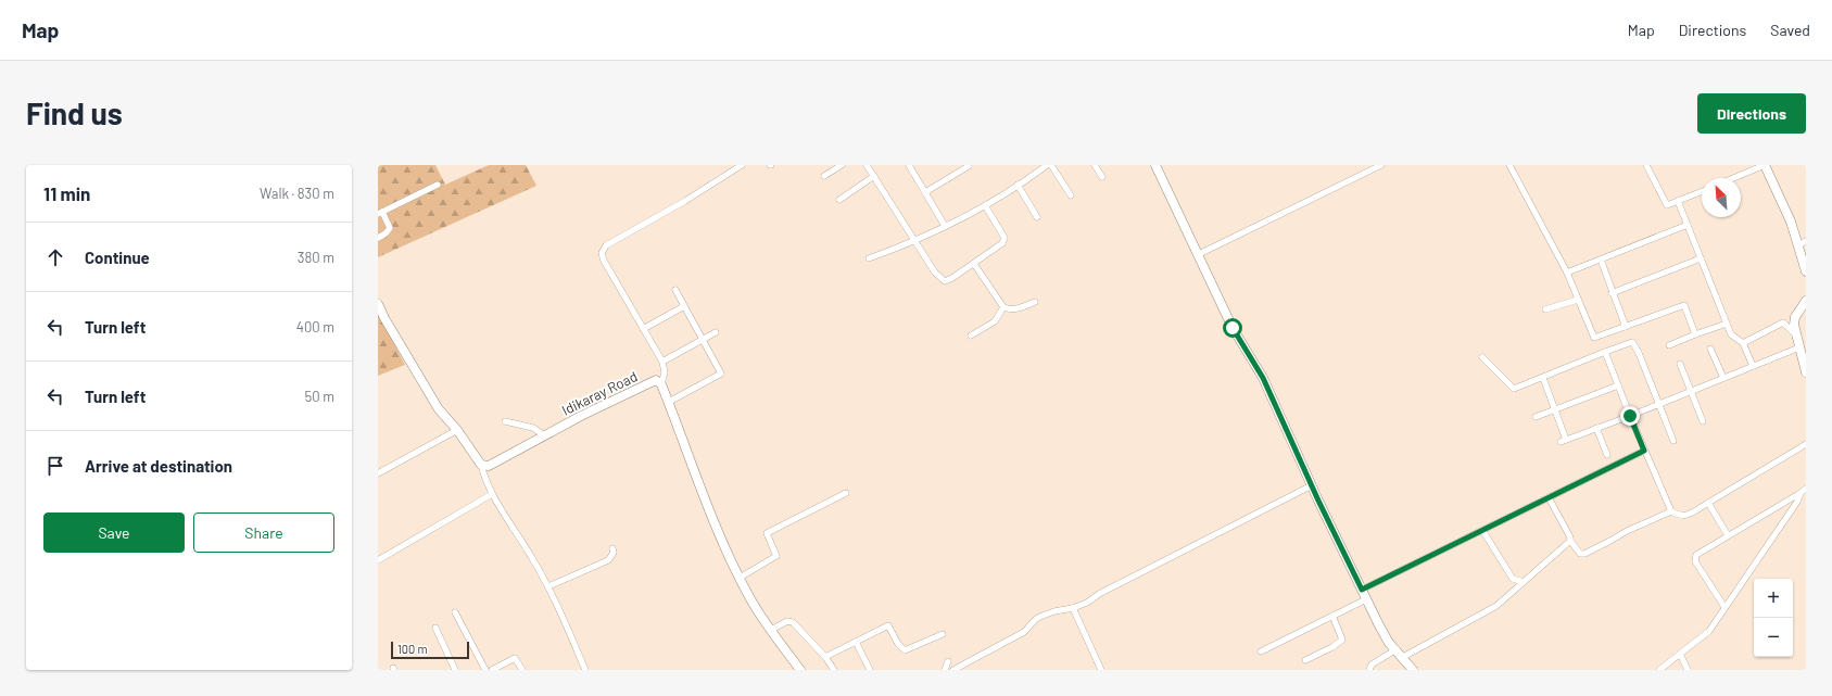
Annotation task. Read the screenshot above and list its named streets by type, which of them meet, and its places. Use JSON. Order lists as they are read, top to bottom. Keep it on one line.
{"streets":{"street":["Idikaray Road"]},"scale_bar":"100 m","north":"top left","page":{"header":"Map","nav":["Map","Directions","Saved"],"buttons":["Directions",["Save","Share"]],"title":"Find us","heading":["11 min","Walk · 830 m"],"list":[["Continue","380 m"],["Turn left","400 m"],["Turn left","50 m"],"Arrive at destination"],"map_buttons":["+","−"],"scale":"100 m"}}
